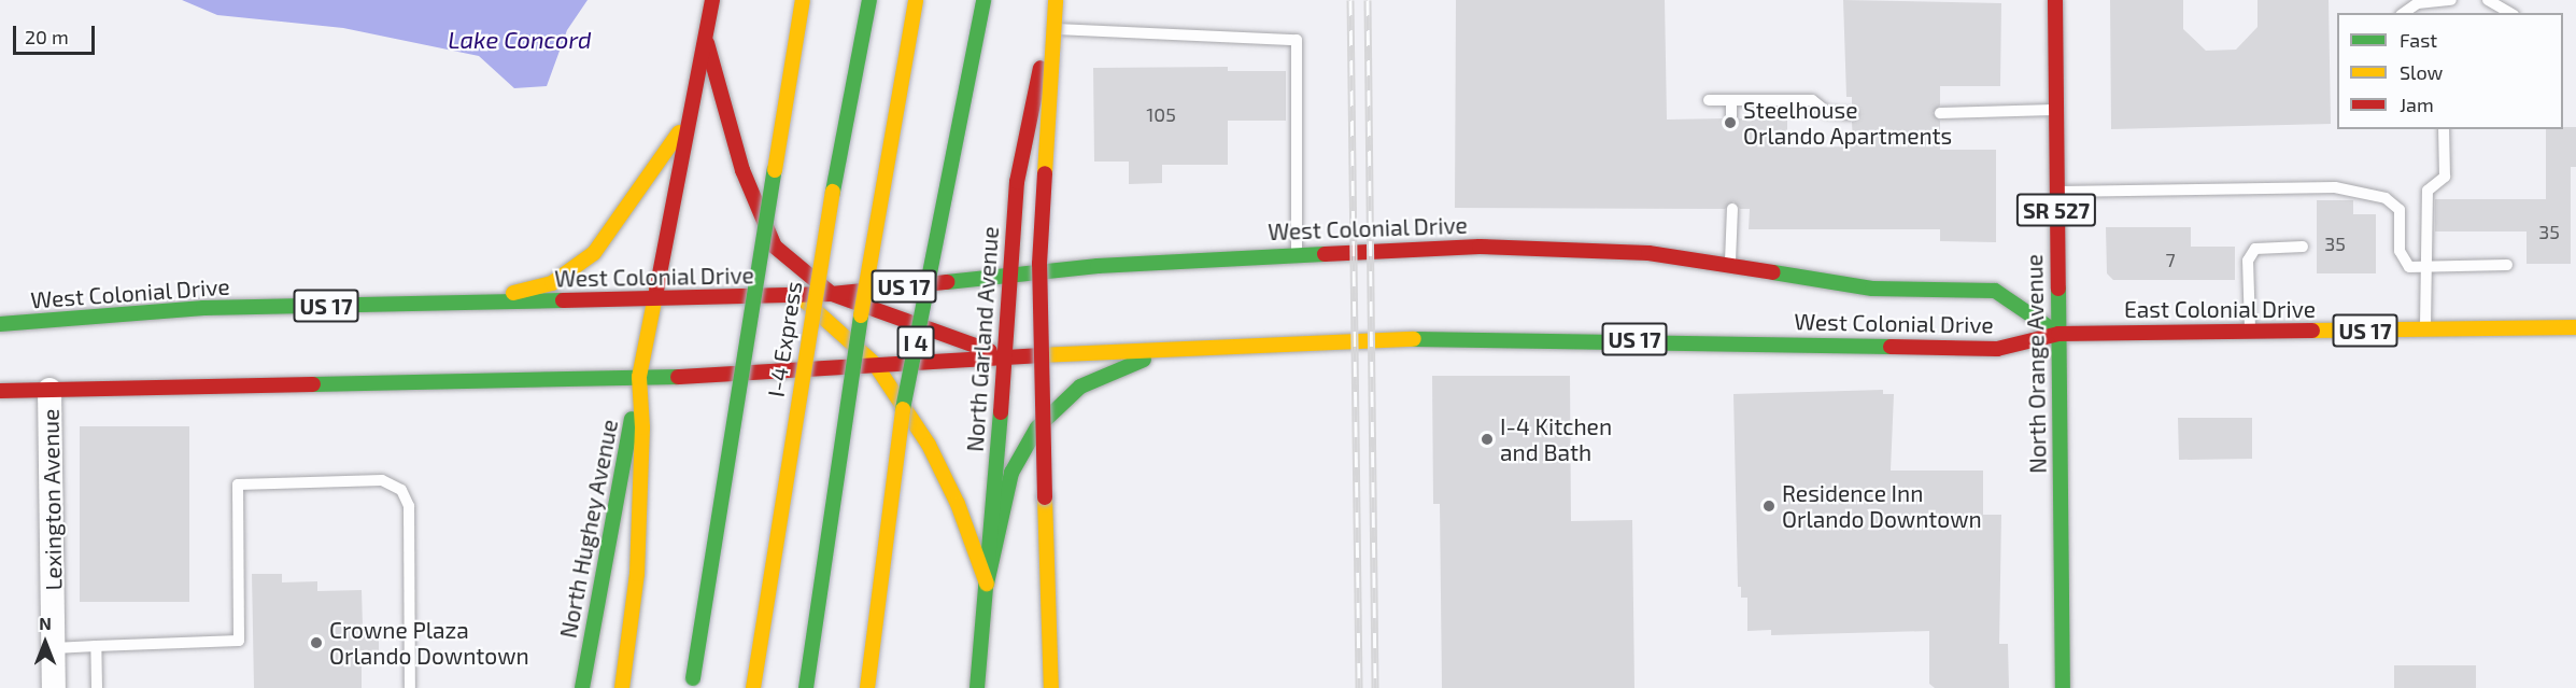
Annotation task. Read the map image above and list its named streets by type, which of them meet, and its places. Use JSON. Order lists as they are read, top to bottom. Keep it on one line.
{"streets":{"main road":["SR 527","West Colonial Drive","US 17","East Colonial Drive","I-4 Express","North Garland Avenue","I 4","North Orange Avenue","North Hughey Avenue"],"street":["Lexington Avenue"]},"crossings":[["West Colonial Drive","East Colonial Drive"],["West Colonial Drive","North Garland Avenue"],["West Colonial Drive","North Orange Avenue"],["West Colonial Drive","Lexington Avenue"],["West Colonial Drive","North Hughey Avenue"],["East Colonial Drive","North Orange Avenue"]],"water":["Lake Concord"],"places":["Steelhouse Orlando Apartments","I-4 Kitchen and Bath","Residence Inn Orlando Downtown","Crowne Plaza Orlando Downtown"],"house_numbers":["105","35","35","7"],"legend":["Fast","Slow","Jam"],"scale_bar":"20 m","north":"top"}
